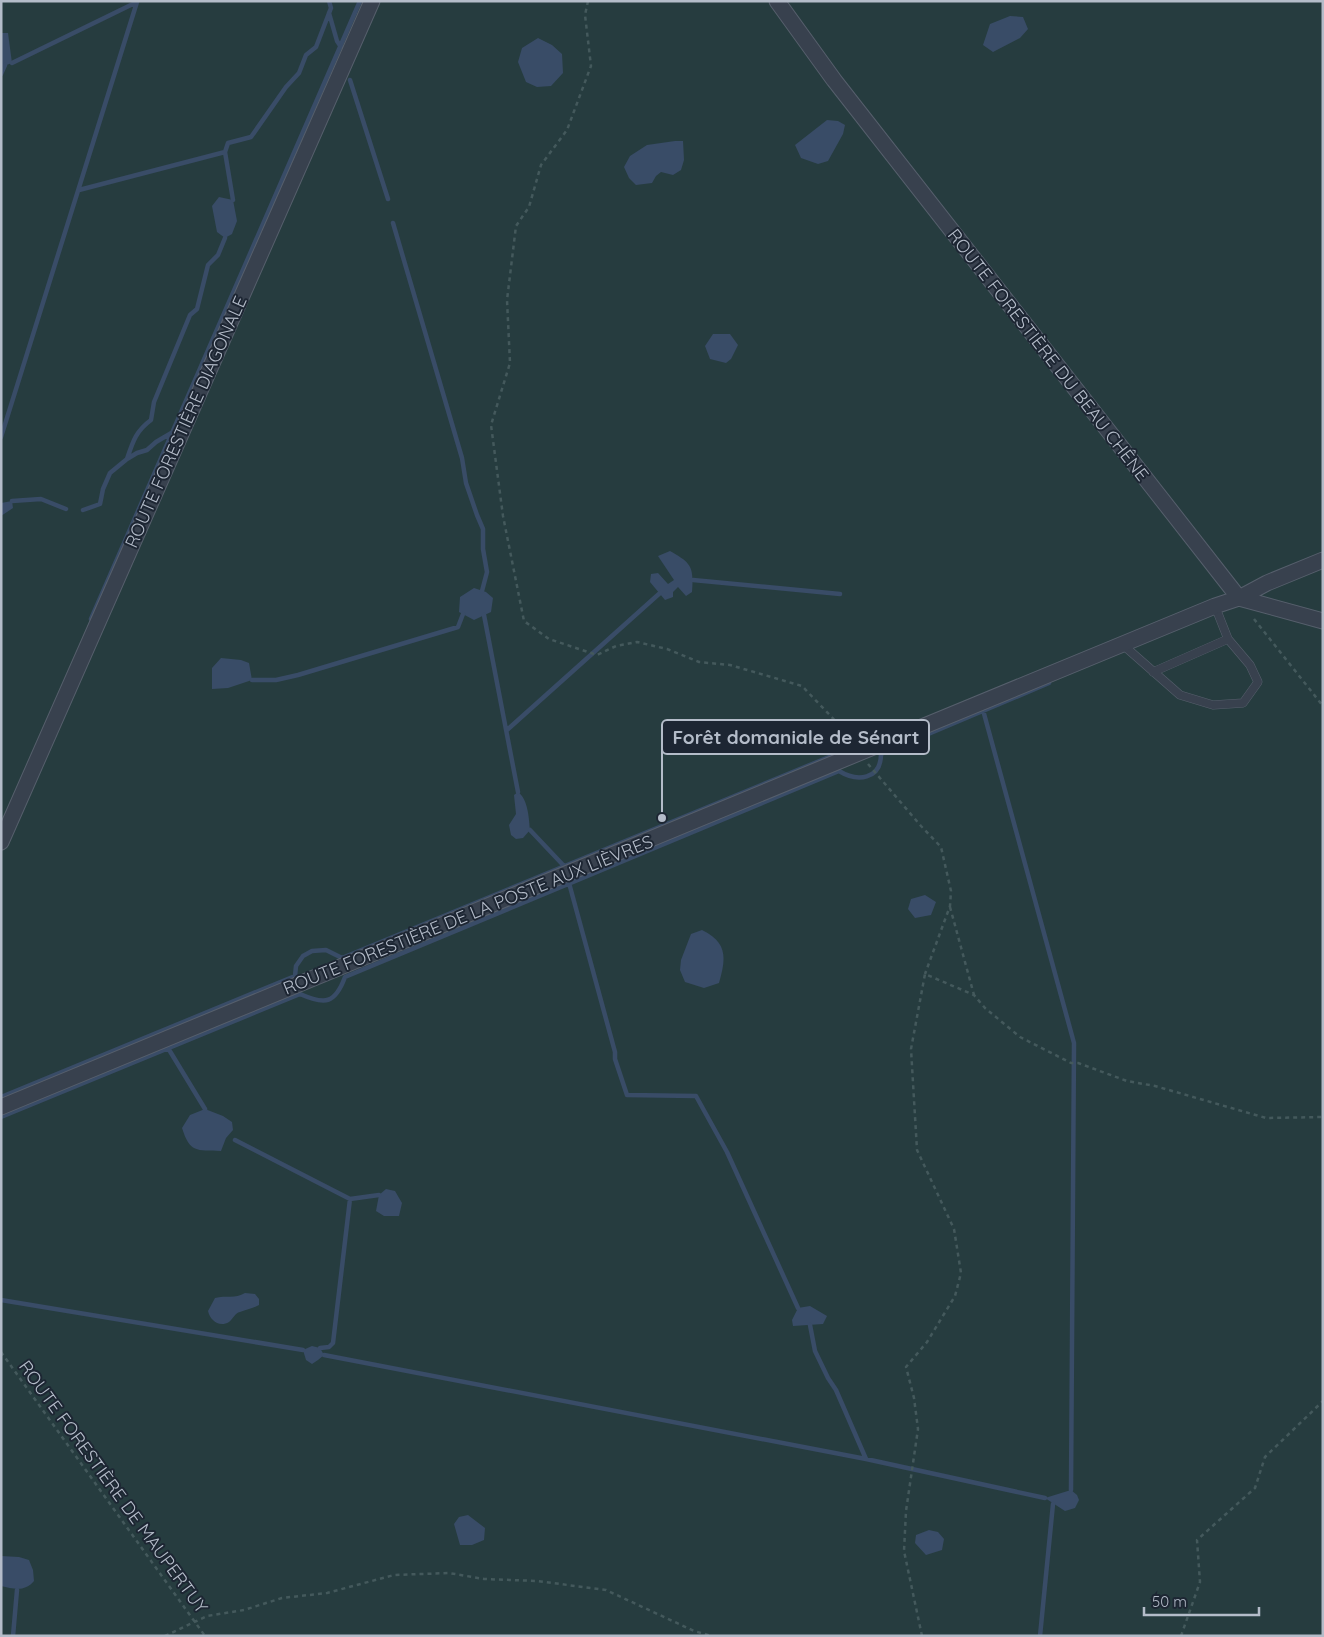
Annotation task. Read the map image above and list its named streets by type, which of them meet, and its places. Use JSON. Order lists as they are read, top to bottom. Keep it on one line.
{"streets":{"street":["ROUTE FORESTIÈRE DU BEAU CHÊNE","ROUTE FORESTIÈRE DIAGONALE","ROUTE FORESTIÈRE DE LA POSTE AUX LIÈVRES"],"path":["ROUTE FORESTIÈRE DE MAUPERTUY"]},"crossings":[["ROUTE FORESTIÈRE DU BEAU CHÊNE","ROUTE FORESTIÈRE DE LA POSTE AUX LIÈVRES"]],"places":["Forêt domaniale de Sénart"],"scale_bar":"50 m"}
